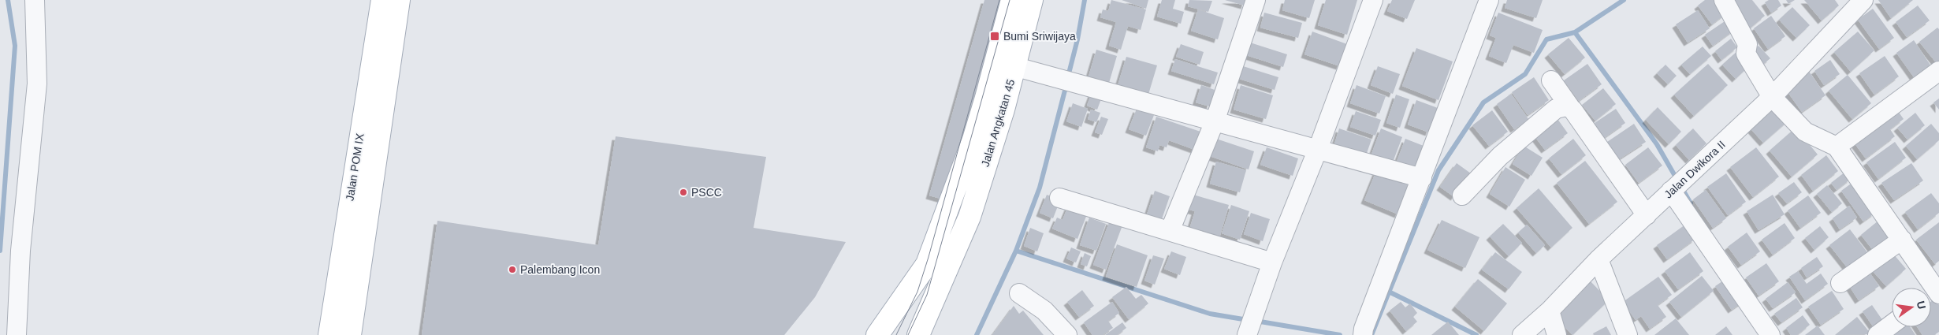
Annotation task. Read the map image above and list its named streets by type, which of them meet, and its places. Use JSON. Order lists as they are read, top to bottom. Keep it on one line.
{"streets":{"main road":["Jalan Angkatan 45","Jalan POM IX"],"street":["Jalan Dwikora II"]},"places":{"transit":["Bumi Sriwijaya"],"other":["PSCC","Palembang Icon"]},"north":"right"}
